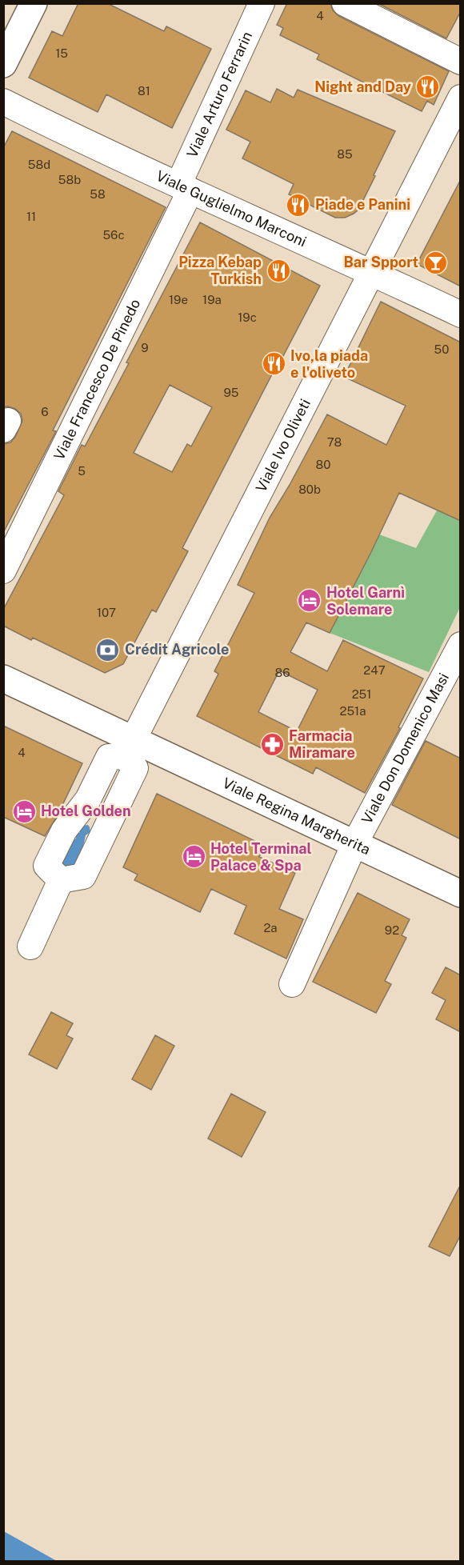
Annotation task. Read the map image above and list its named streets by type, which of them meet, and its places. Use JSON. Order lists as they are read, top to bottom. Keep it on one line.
{"streets":{"street":["Viale Arturo Ferrarin","Viale Guglielmo Marconi","Viale Francesco De Pinedo","Viale Ivo Oliveti","Viale Don Domenico Masi","Viale Regina Margherita"]},"crossings":[["Viale Arturo Ferrarin","Viale Guglielmo Marconi"],["Viale Arturo Ferrarin","Viale Francesco De Pinedo"],["Viale Guglielmo Marconi","Viale Francesco De Pinedo"],["Viale Guglielmo Marconi","Viale Ivo Oliveti"],["Viale Ivo Oliveti","Viale Regina Margherita"],["Viale Don Domenico Masi","Viale Regina Margherita"]],"places":{"restaurant":["Night and Day","Piade e Panini","Pizza Kebap Turkish","Ivo,la piada e l'oliveto"],"bar":["Bar Spport"],"hotel":["Hotel Garnì Solemare","Hotel Golden","Hotel Terminal Palace & Spa"],"bank":["Crédit Agricole"],"pharmacy":["Farmacia Miramare"]},"house_numbers":["4","15","81","85","58d","58b","58","11","56c","19e","19a","19c","9","50","95","6","78","80","5","80b","107","247","86","251","251a","4","2a","92"]}
